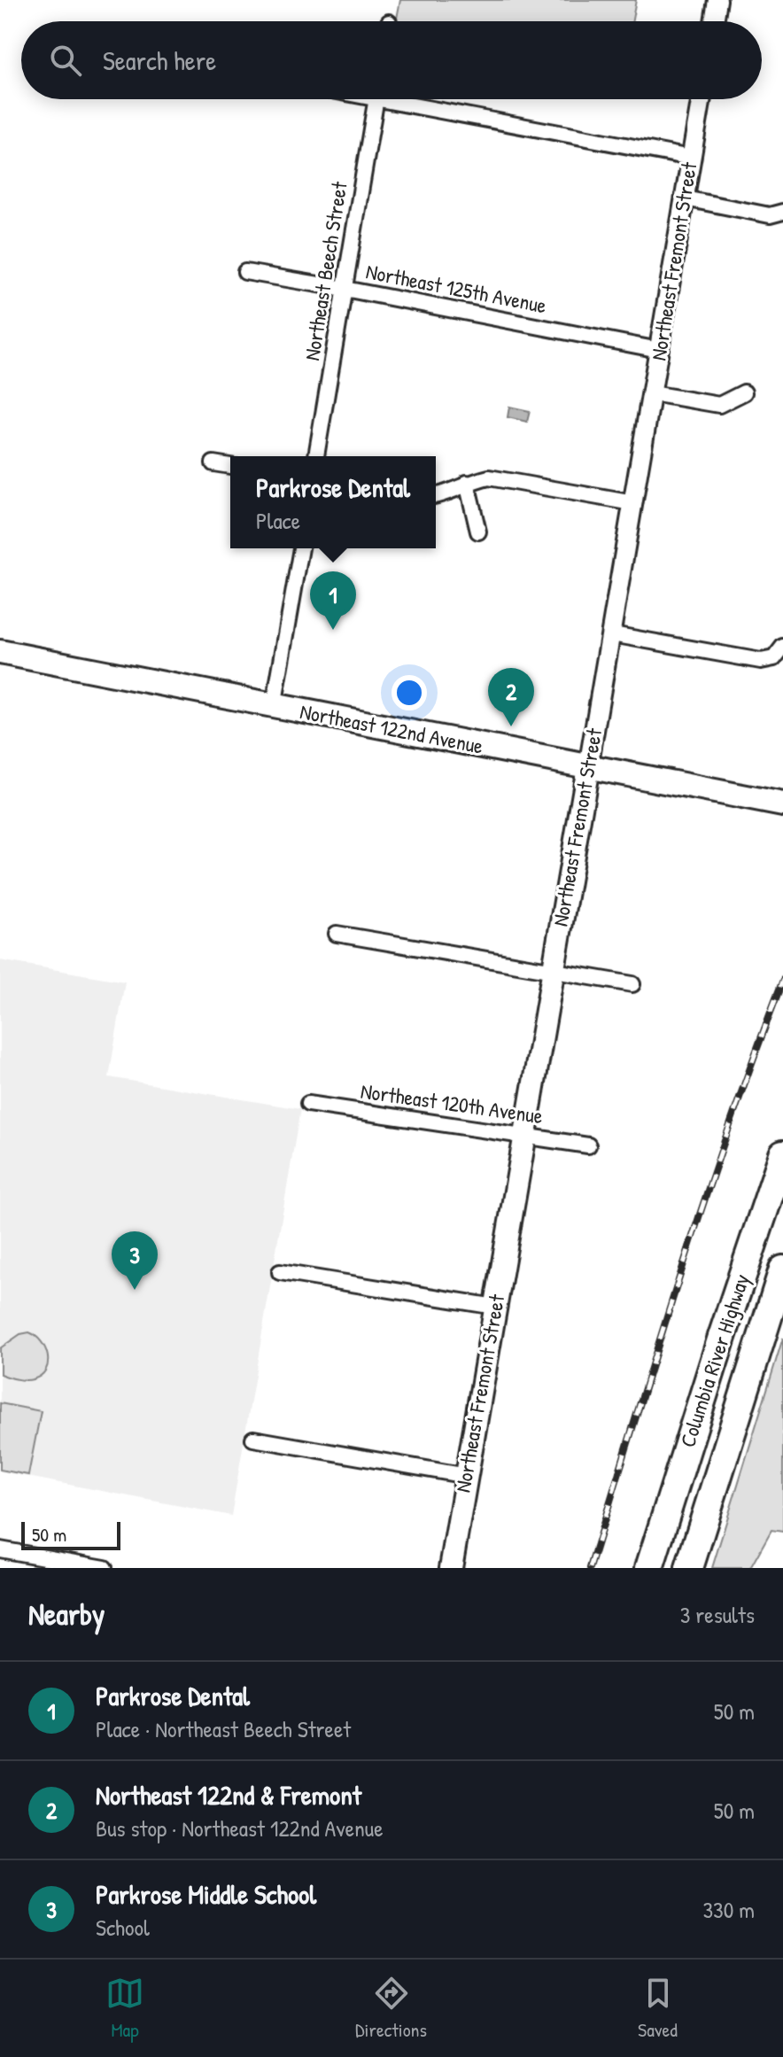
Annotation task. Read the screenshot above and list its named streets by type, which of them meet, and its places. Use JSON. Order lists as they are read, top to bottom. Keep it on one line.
{"streets":{"highway":["Columbia River Highway"],"main road":["Northeast Fremont Street","Northeast 122nd Avenue"],"street":["Northeast Beech Street","Northeast 125th Avenue","Northeast 120th Avenue"]},"crossings":[["Northeast Fremont Street","Northeast 125th Avenue"],["Northeast Fremont Street","Northeast 122nd Avenue"],["Northeast Fremont Street","Northeast 120th Avenue"],["Northeast Beech Street","Northeast 125th Avenue"]],"scale_bar":"50 m","page":{"search":"Search here","popup":["Parkrose Dental","Place"],"pins":["1","2","3"],"scale":"50 m","heading":["Nearby","3 results"],"list":[{"mark":"1","name":"Parkrose Dental","note":"Place · Northeast Beech Street","value":"50 m"},{"mark":"2","name":"Northeast 122nd & Fremont","note":"Bus stop · Northeast 122nd Avenue","value":"50 m"},{"mark":"3","name":"Parkrose Middle School","note":"School","value":"330 m"}],"nav":["Map","Directions","Saved"]}}
